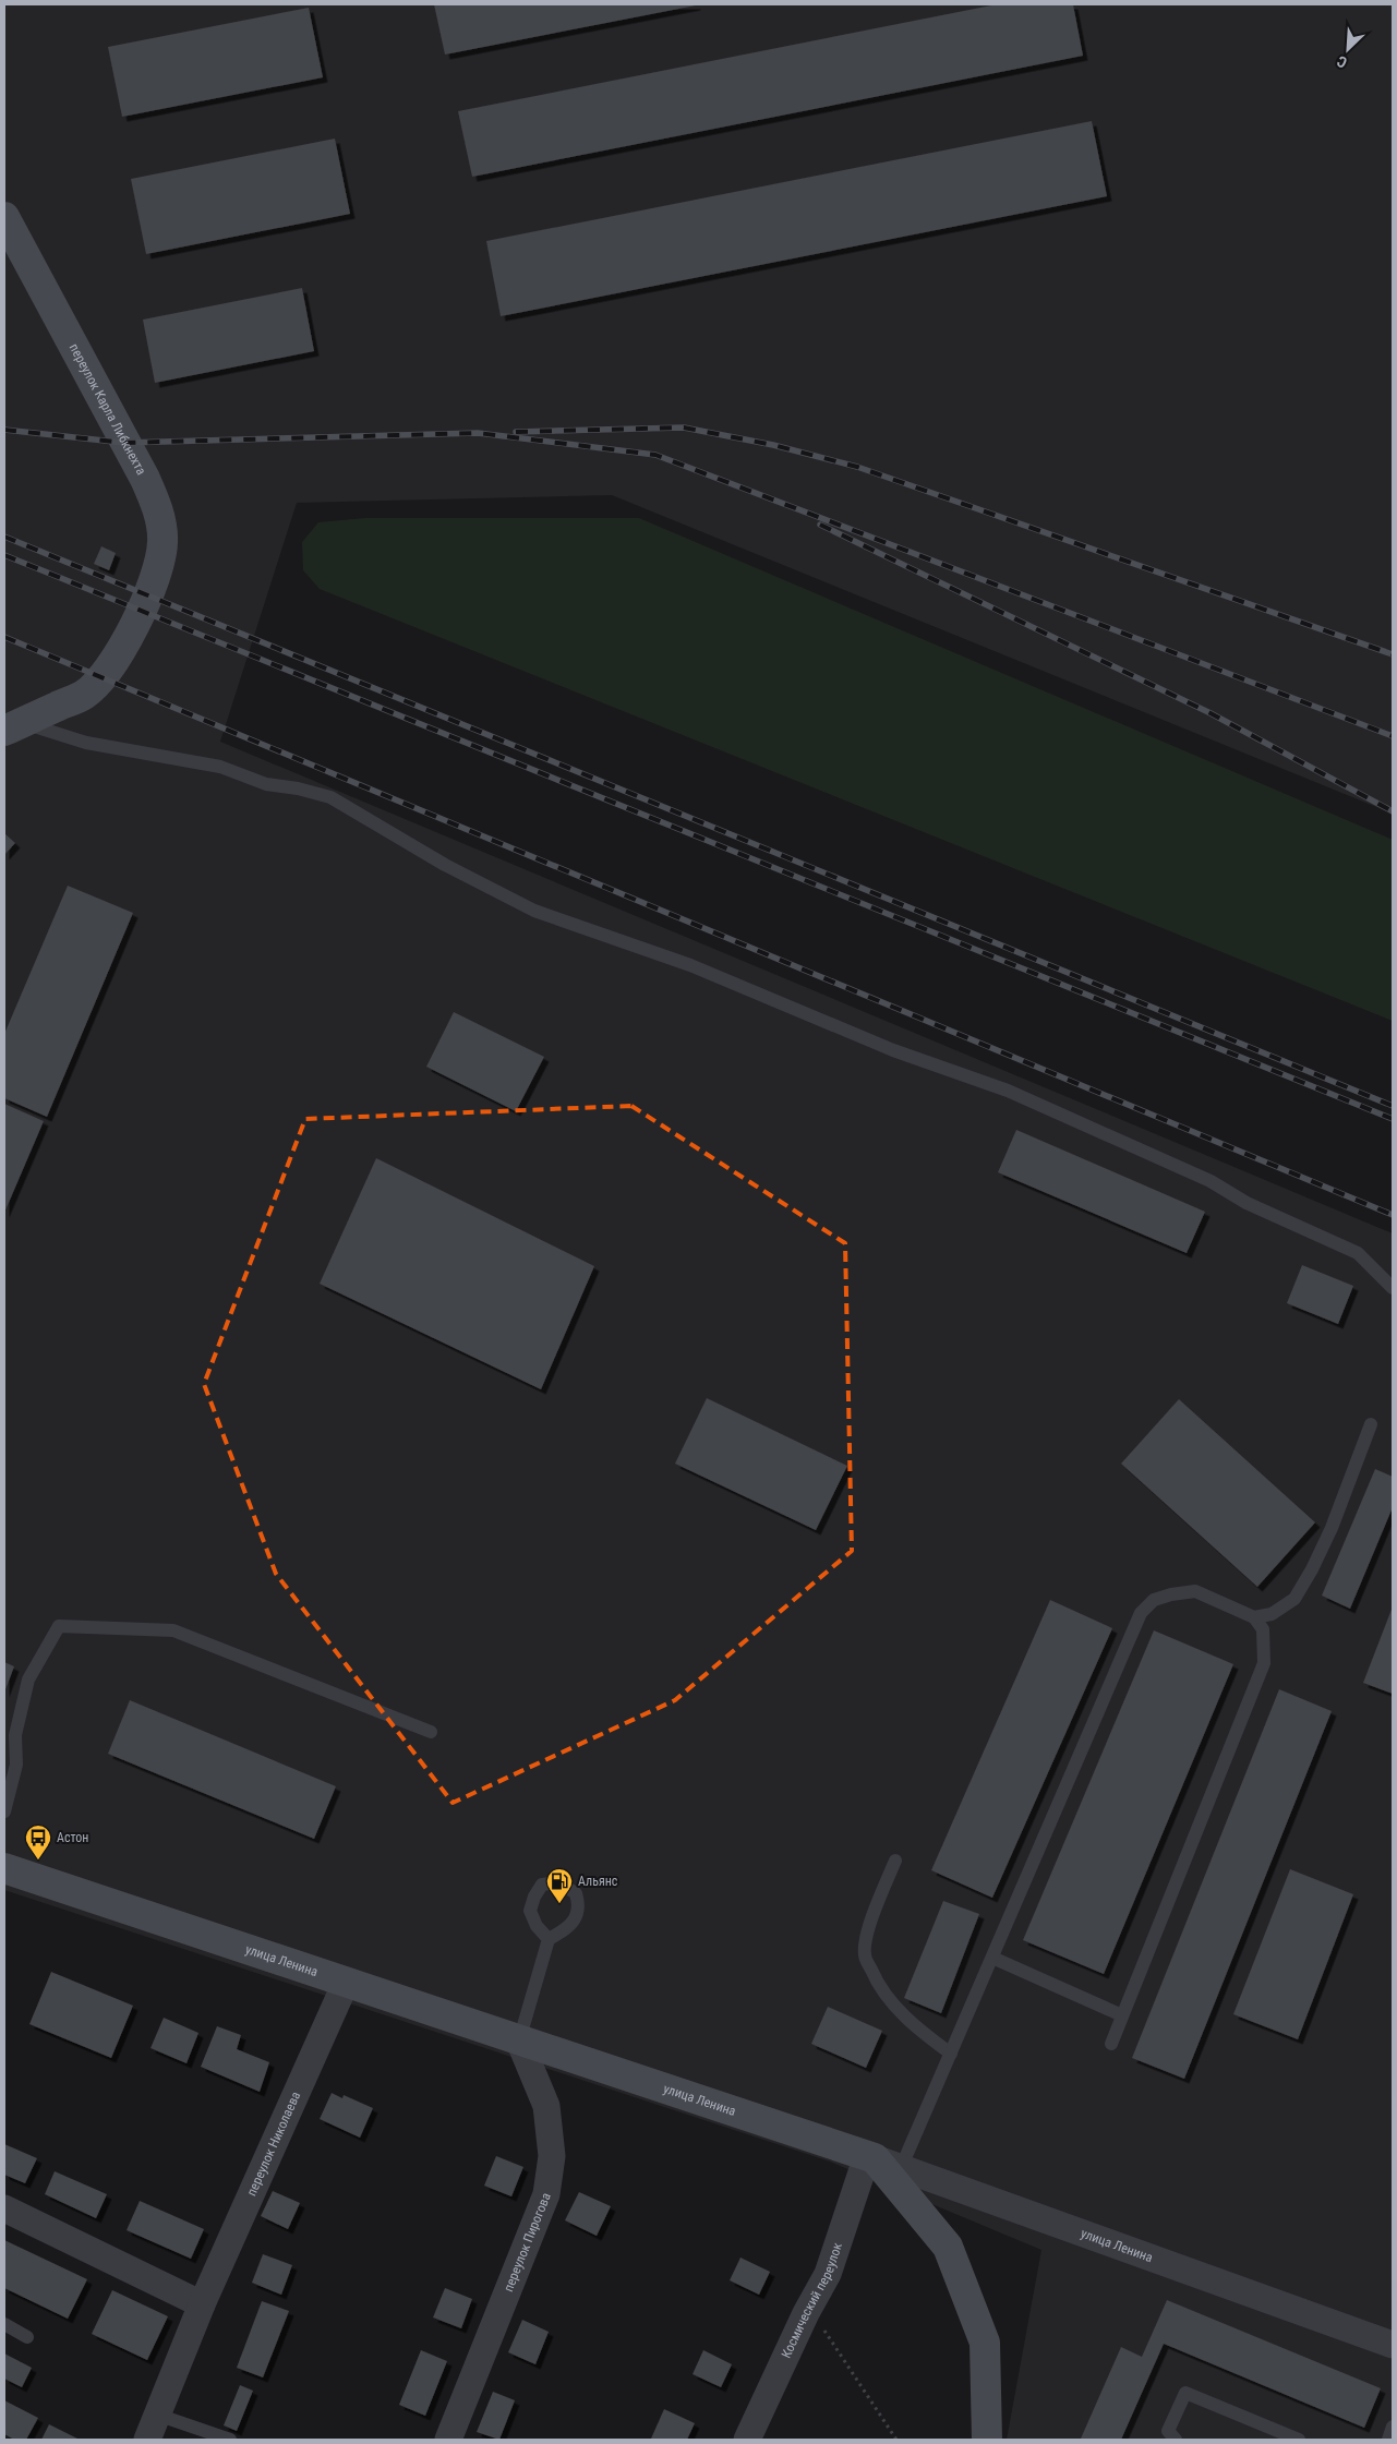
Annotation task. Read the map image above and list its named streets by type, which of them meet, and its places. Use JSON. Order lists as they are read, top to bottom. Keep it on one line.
{"streets":{"main road":["переулок Карла Либкнехта","улица Ленина"],"street":["переулок Николаева","переулок Пирогова","Космический переулок"]},"crossings":[["улица Ленина","переулок Николаева"],["улица Ленина","переулок Пирогова"],["улица Ленина","Космический переулок"]],"places":{"bus stop":["Астон"],"fuel station":["Альянс"]},"north":"bottom left"}
